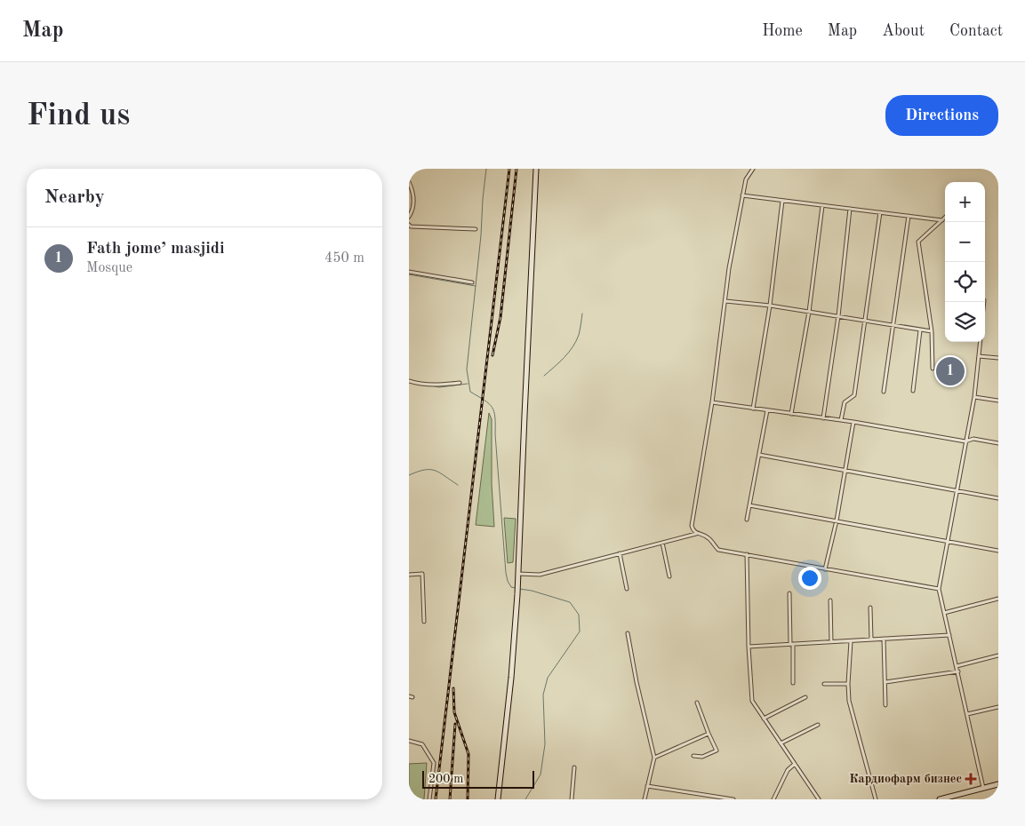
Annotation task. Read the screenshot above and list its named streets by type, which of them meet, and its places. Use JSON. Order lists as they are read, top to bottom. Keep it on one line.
{"places":{"health":["Кардиофарм бизнес"]},"scale_bar":"200 m","page":{"header":"Map","nav":["Home","Map","About","Contact"],"buttons":"Directions","title":"Find us","heading":"Nearby","map_buttons":["+","−"],"list":[{"mark":"1","name":"Fath jome’ masjidi","note":"Mosque","value":"450 m"}],"pins":"1","scale":"200 m"}}
